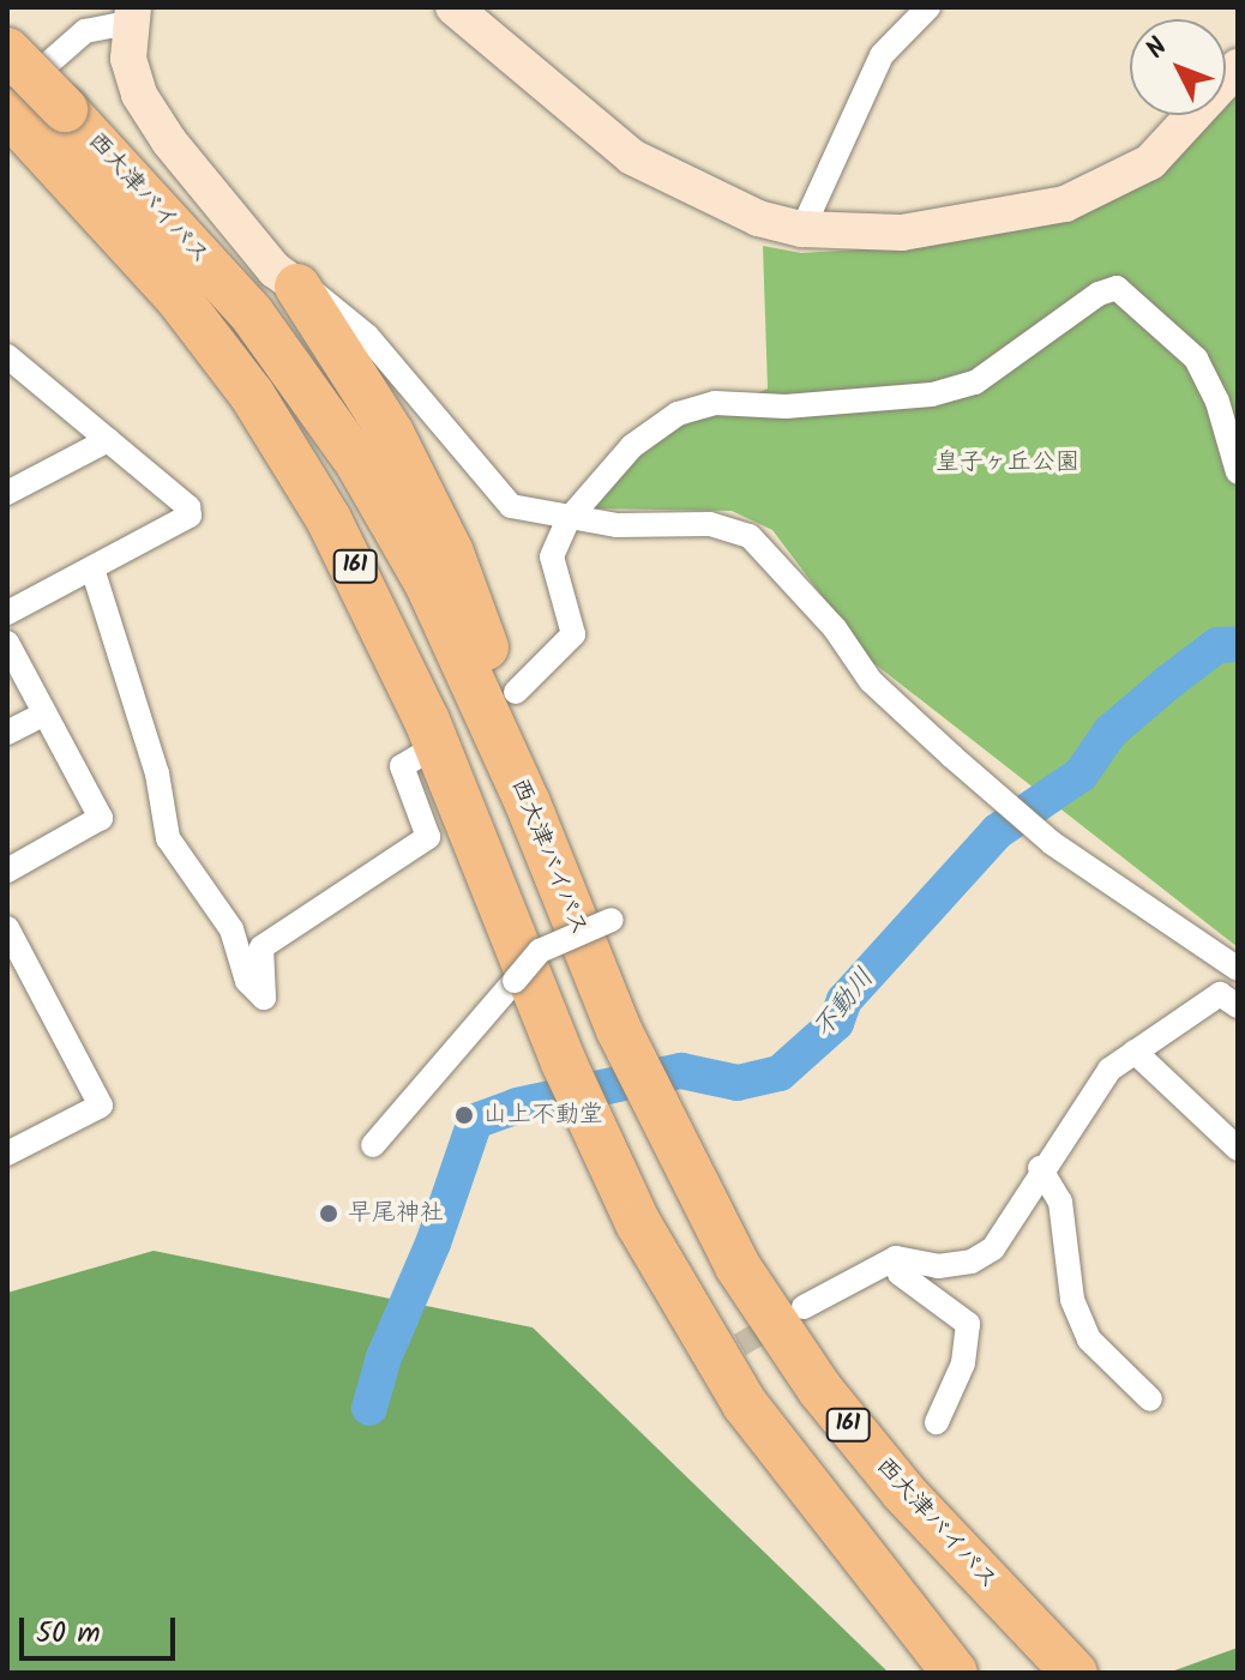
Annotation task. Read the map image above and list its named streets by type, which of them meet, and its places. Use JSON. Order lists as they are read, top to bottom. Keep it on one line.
{"streets":{"highway":["西大津バイパス","161"]},"water":["不動川"],"parks":["皇子ヶ丘公園"],"places":["山上不動堂","早尾神社"],"scale_bar":"50 m","north":"top left"}
